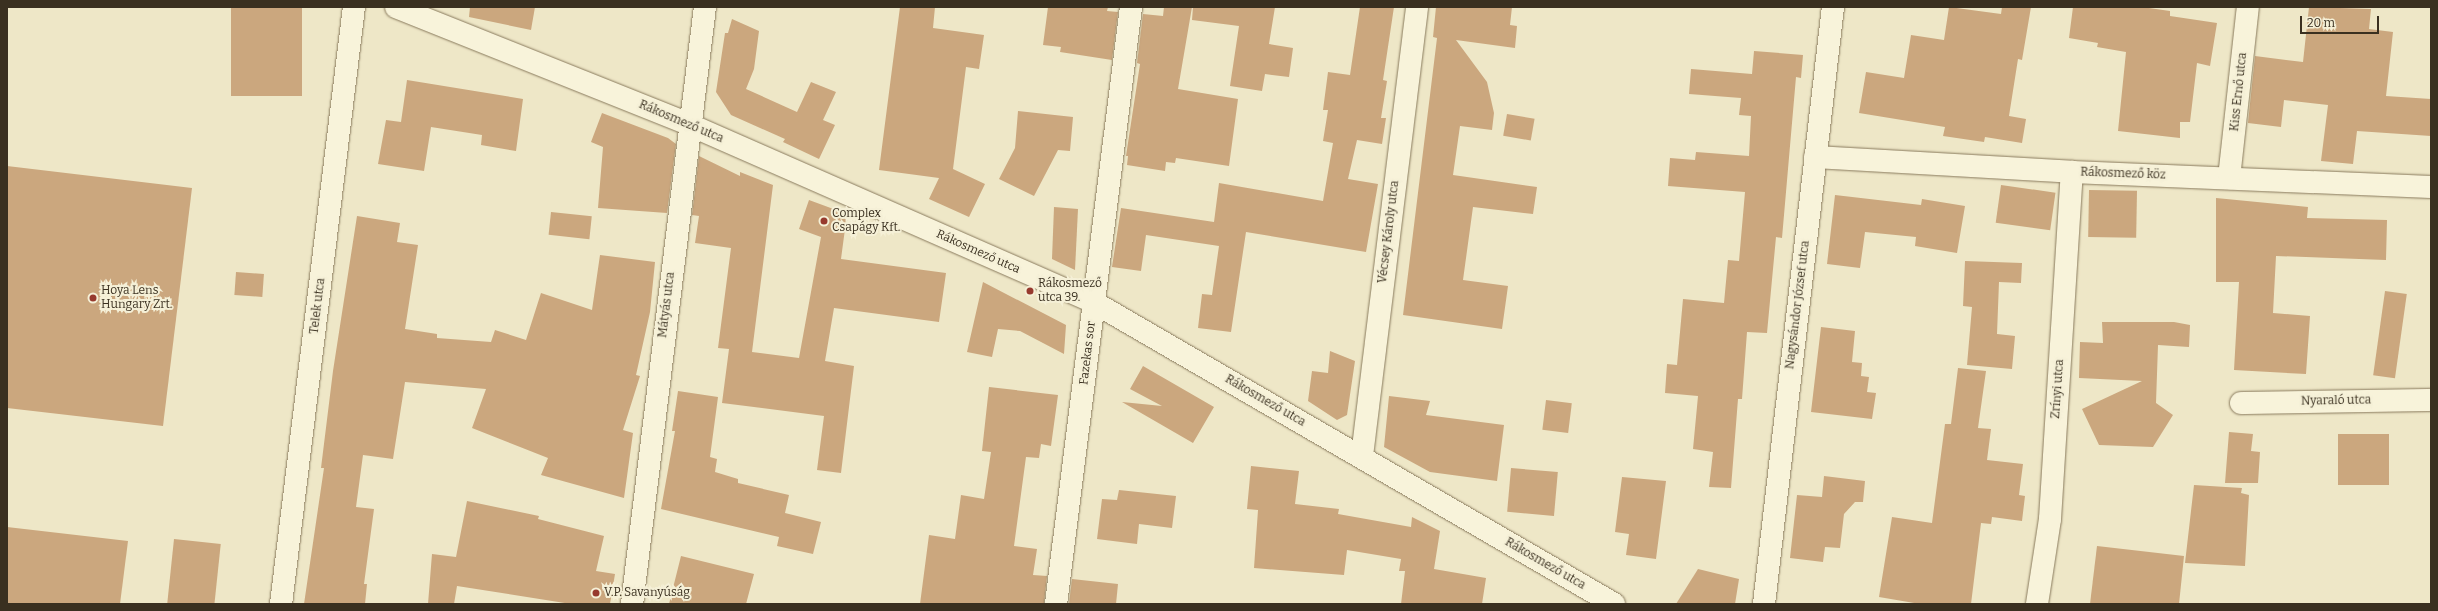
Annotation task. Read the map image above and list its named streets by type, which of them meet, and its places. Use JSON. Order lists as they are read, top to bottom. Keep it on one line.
{"streets":{"street":["Kiss Ernő utca","Rákosmező utca","Rákosmező köz","Vécsey Károly utca","Mátyás utca","Nagysándor József utca","Telek utca","Fazekas sor","Zrínyi utca","Nyaraló utca"]},"crossings":[["Kiss Ernő utca","Rákosmező köz"],["Rákosmező utca","Vécsey Károly utca"],["Rákosmező utca","Mátyás utca"],["Rákosmező utca","Fazekas sor"],["Rákosmező köz","Nagysándor József utca"],["Rákosmező köz","Zrínyi utca"]],"places":["Complex Csapágy Kft.","Rákosmező utca 39.","Hoya Lens Hungary Zrt.","V.P. Savanyúság"],"scale_bar":"20 m"}
